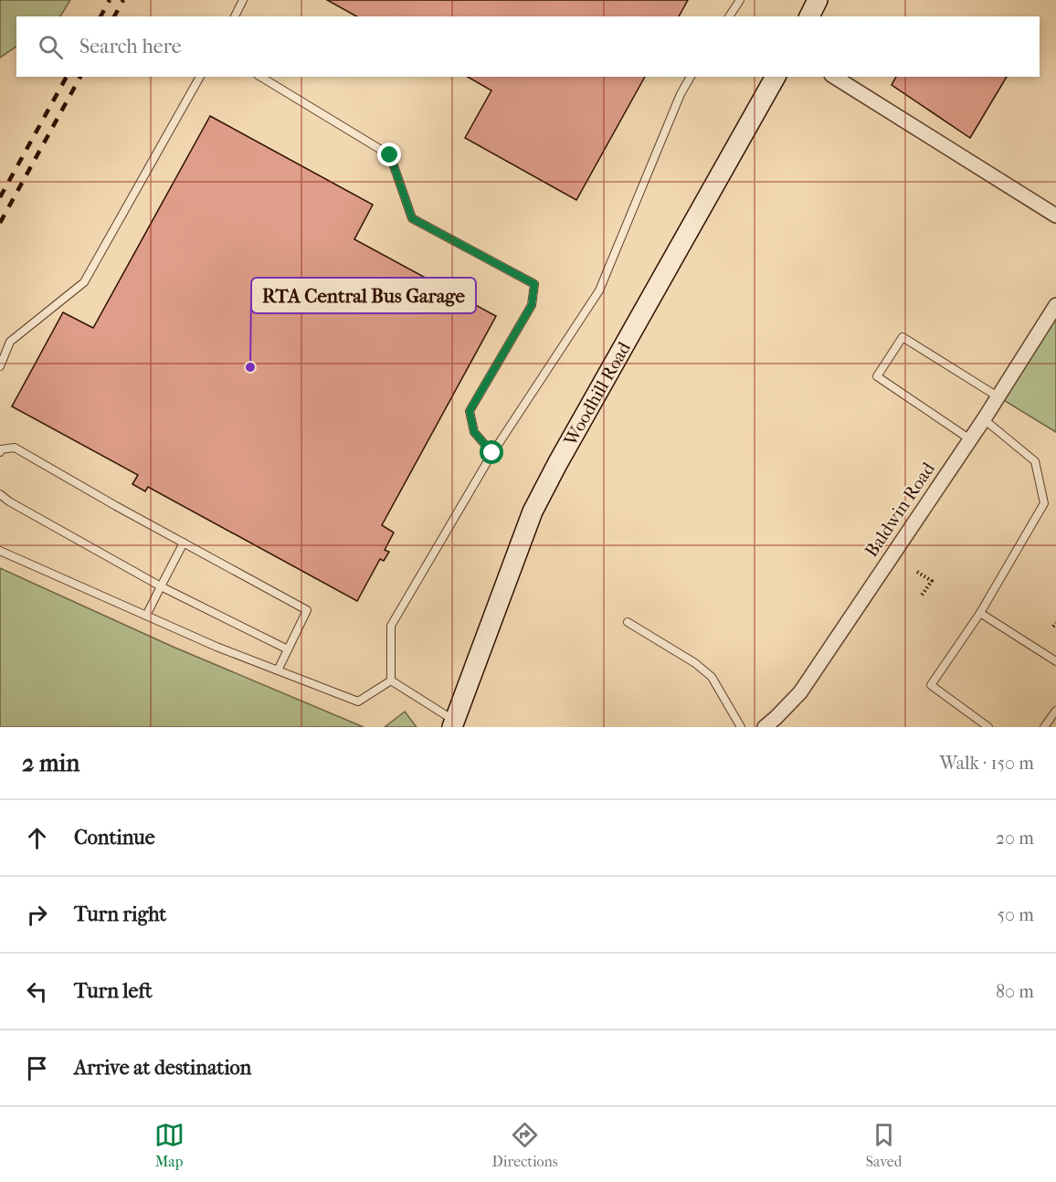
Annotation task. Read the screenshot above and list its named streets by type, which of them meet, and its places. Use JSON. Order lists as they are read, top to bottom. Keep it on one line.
{"streets":{"street":["Woodhill Road","Baldwin Road"]},"places":["RTA Central Bus Garage"],"page":{"search":"Search here","heading":["2 min","Walk · 150 m"],"list":[["Continue","20 m"],["Turn right","50 m"],["Turn left","80 m"],"Arrive at destination"],"nav":["Map","Directions","Saved"]}}
